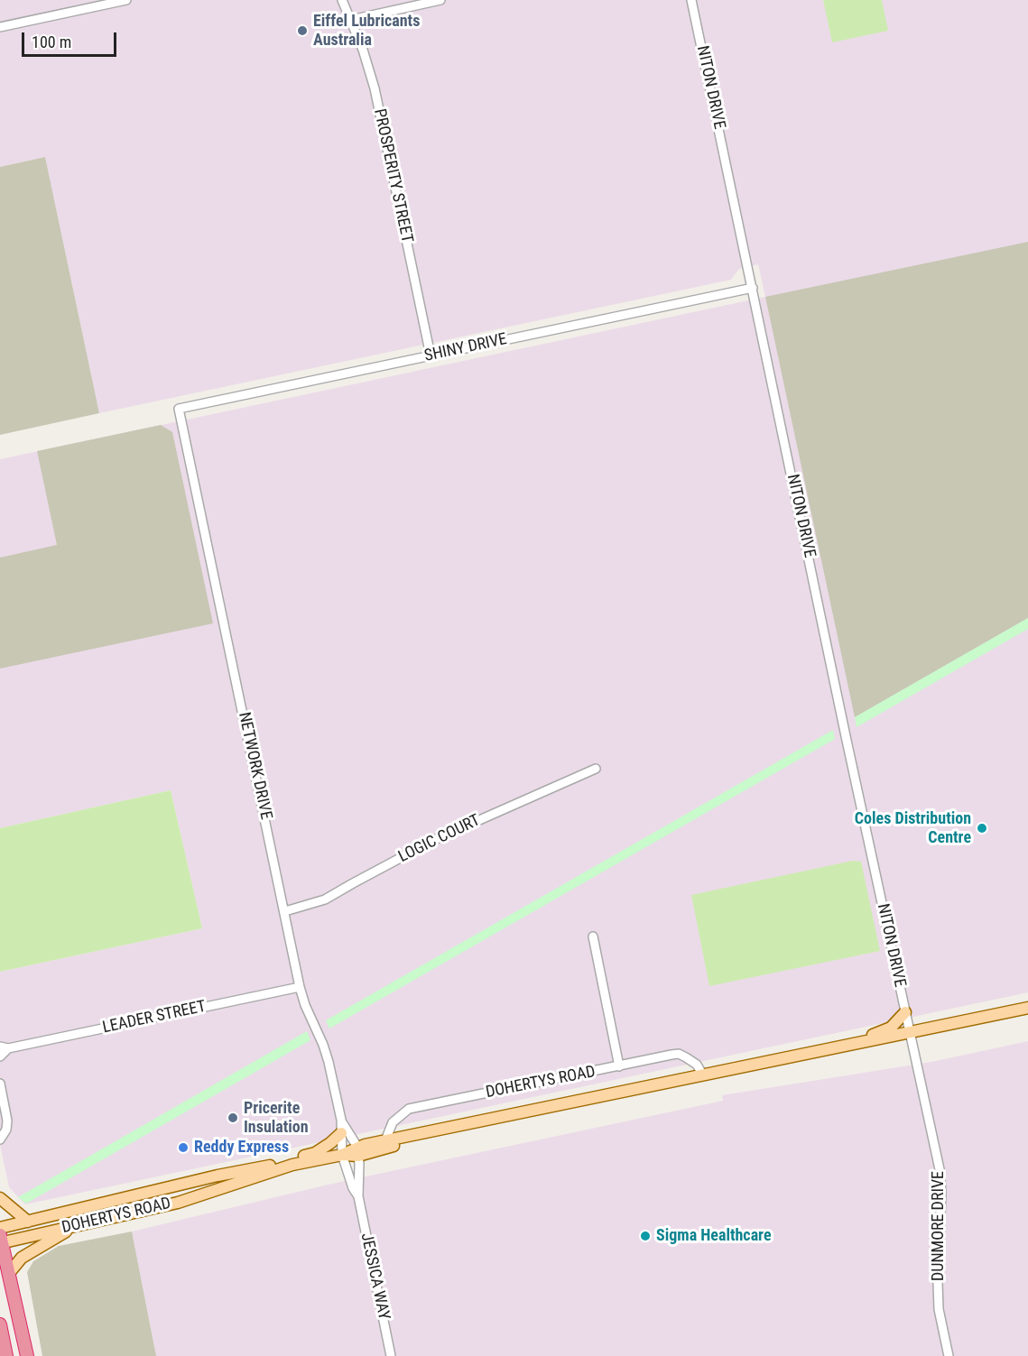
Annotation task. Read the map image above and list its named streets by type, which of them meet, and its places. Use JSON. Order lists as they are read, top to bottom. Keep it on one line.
{"streets":{"main road":["DOHERTYS ROAD"],"street":["NITON DRIVE","PROSPERITY STREET","SHINY DRIVE","NETWORK DRIVE","LOGIC COURT","LEADER STREET","DUNMORE DRIVE","JESSICA WAY"]},"crossings":[["NITON DRIVE","SHINY DRIVE"],["NITON DRIVE","DOHERTYS ROAD"],["NITON DRIVE","DUNMORE DRIVE"],["PROSPERITY STREET","SHINY DRIVE"],["SHINY DRIVE","NETWORK DRIVE"],["NETWORK DRIVE","LOGIC COURT"],["NETWORK DRIVE","LEADER STREET"],["NETWORK DRIVE","DOHERTYS ROAD"],["NETWORK DRIVE","JESSICA WAY"],["DOHERTYS ROAD","DUNMORE DRIVE"],["DOHERTYS ROAD","JESSICA WAY"]],"places":["Eiffel Lubricants Australia","Coles Distribution Centre","Pricerite Insulation","Reddy Express","Sigma Healthcare"],"scale_bar":"100 m"}
